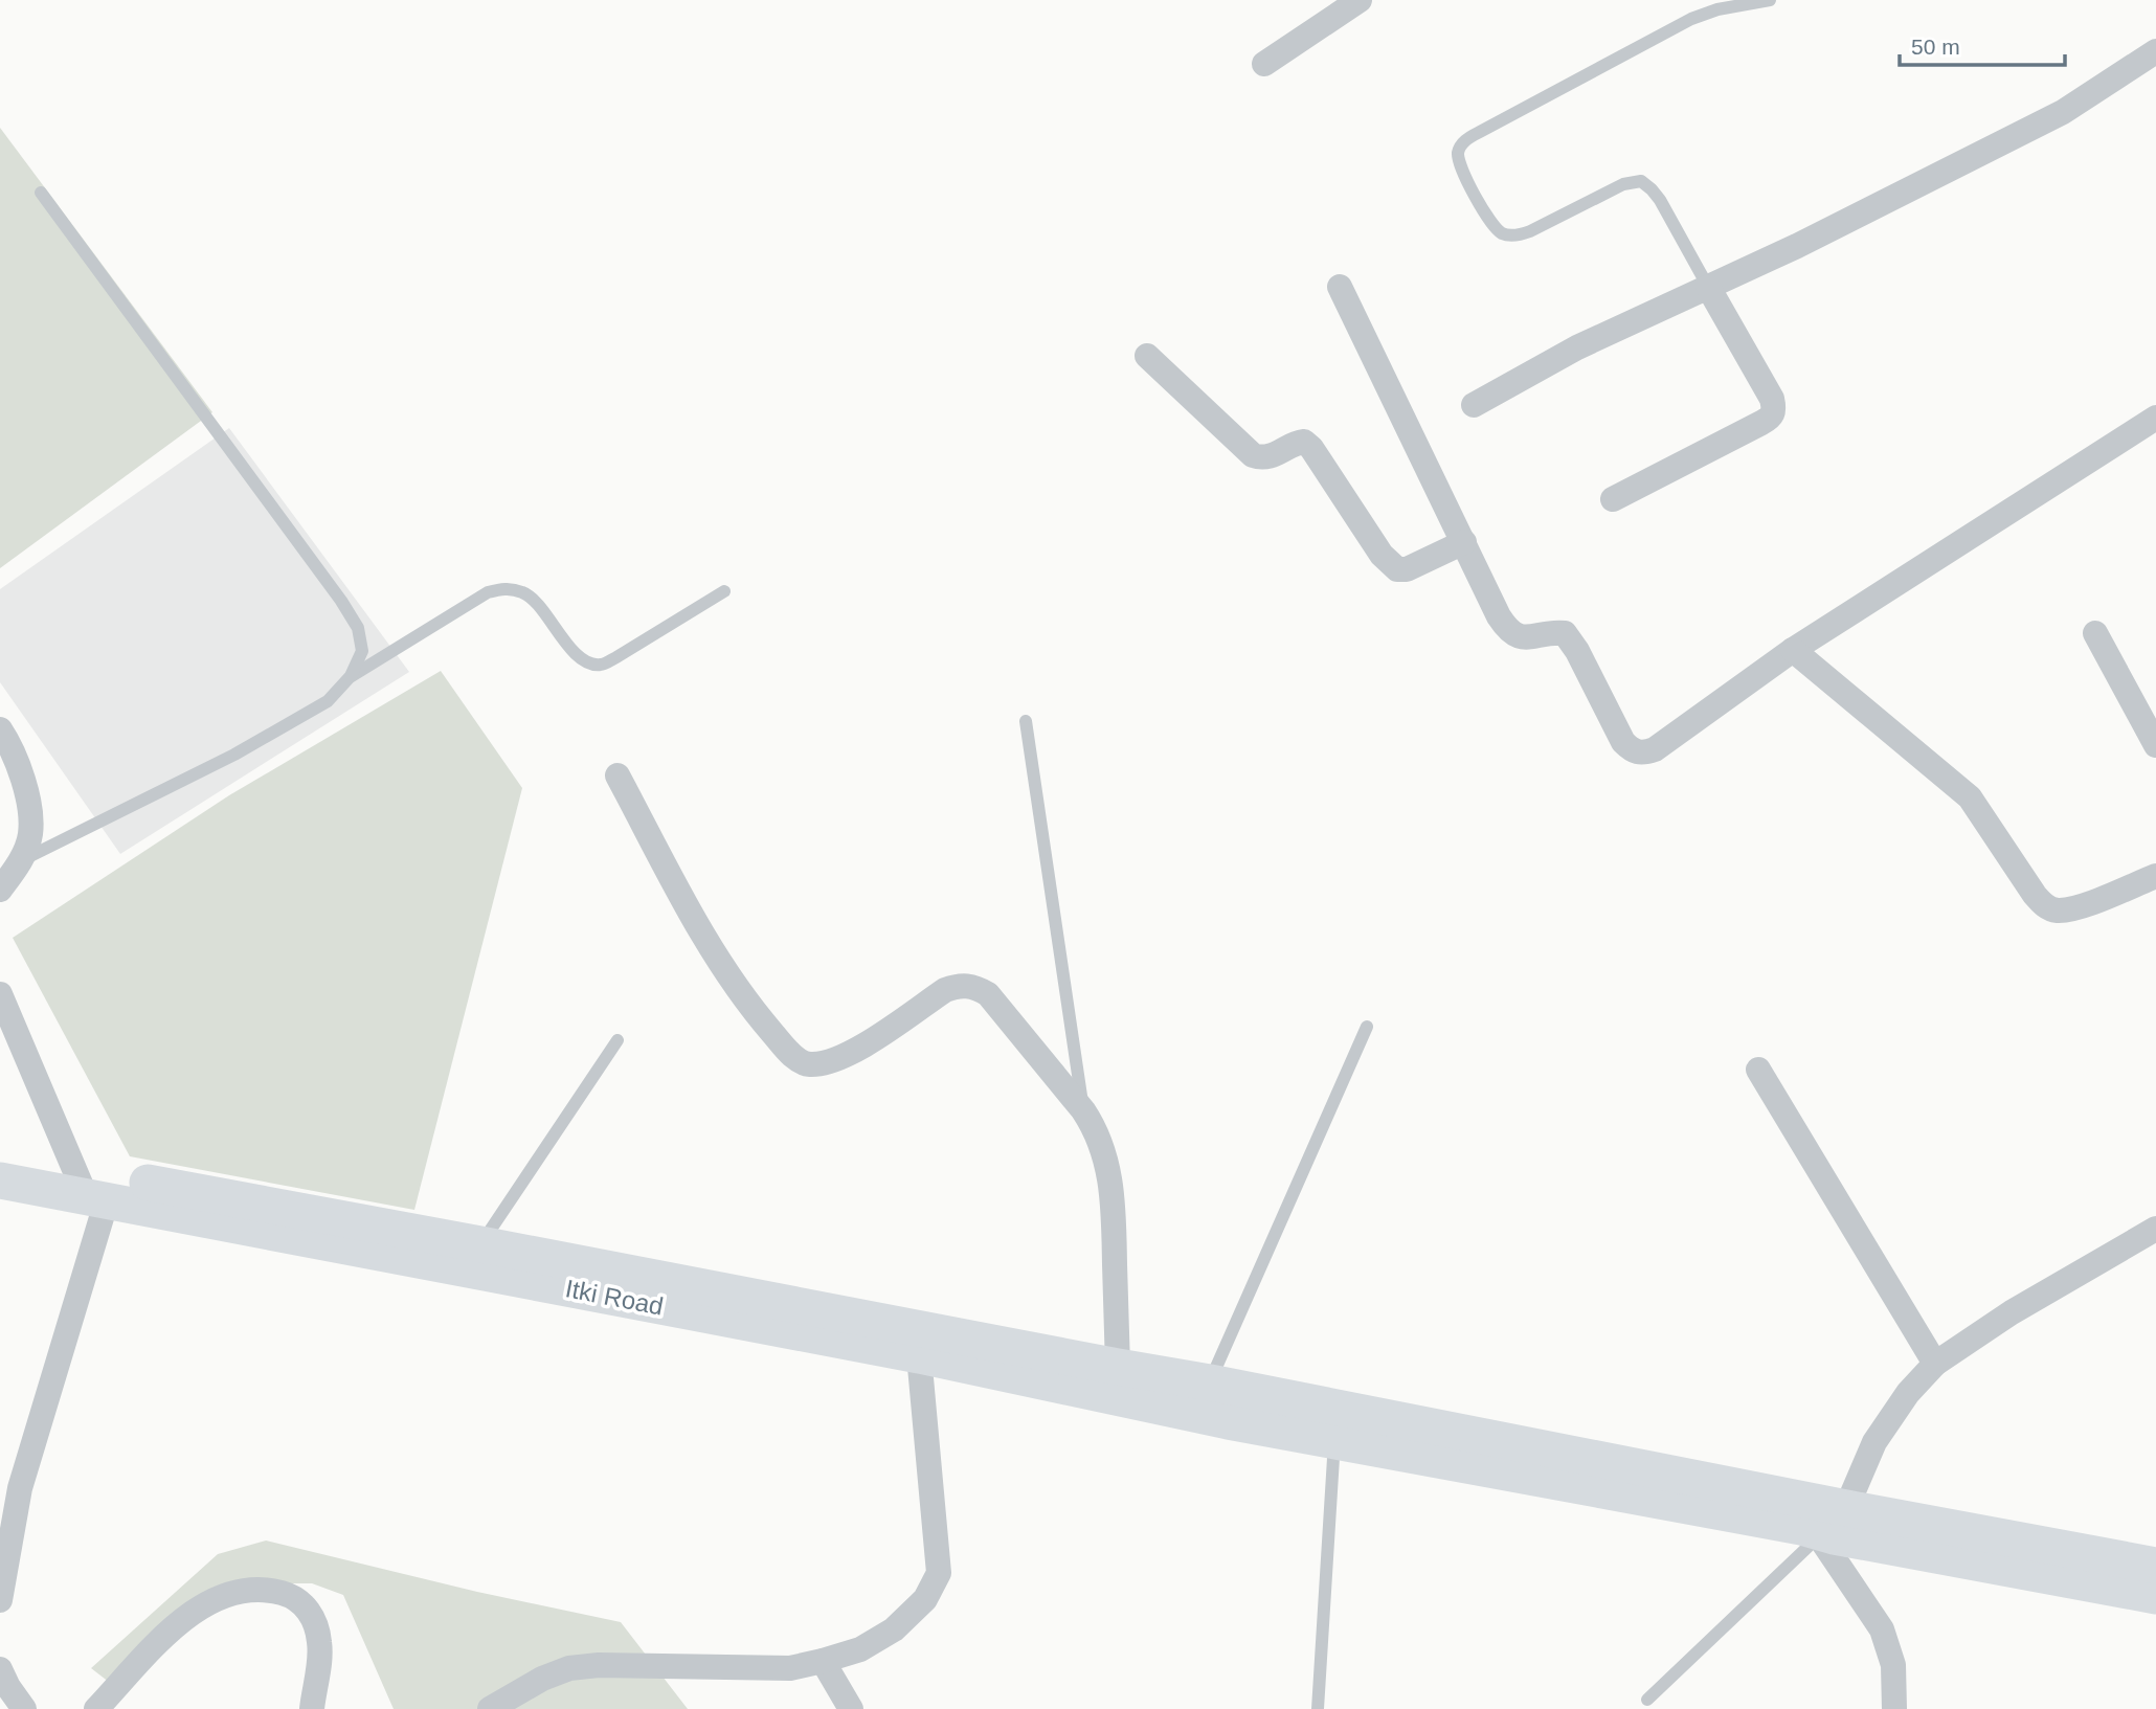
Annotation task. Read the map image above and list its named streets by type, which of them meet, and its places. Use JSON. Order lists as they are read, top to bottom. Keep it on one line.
{"streets":{"main road":["Itki Road"]},"scale_bar":"50 m"}
